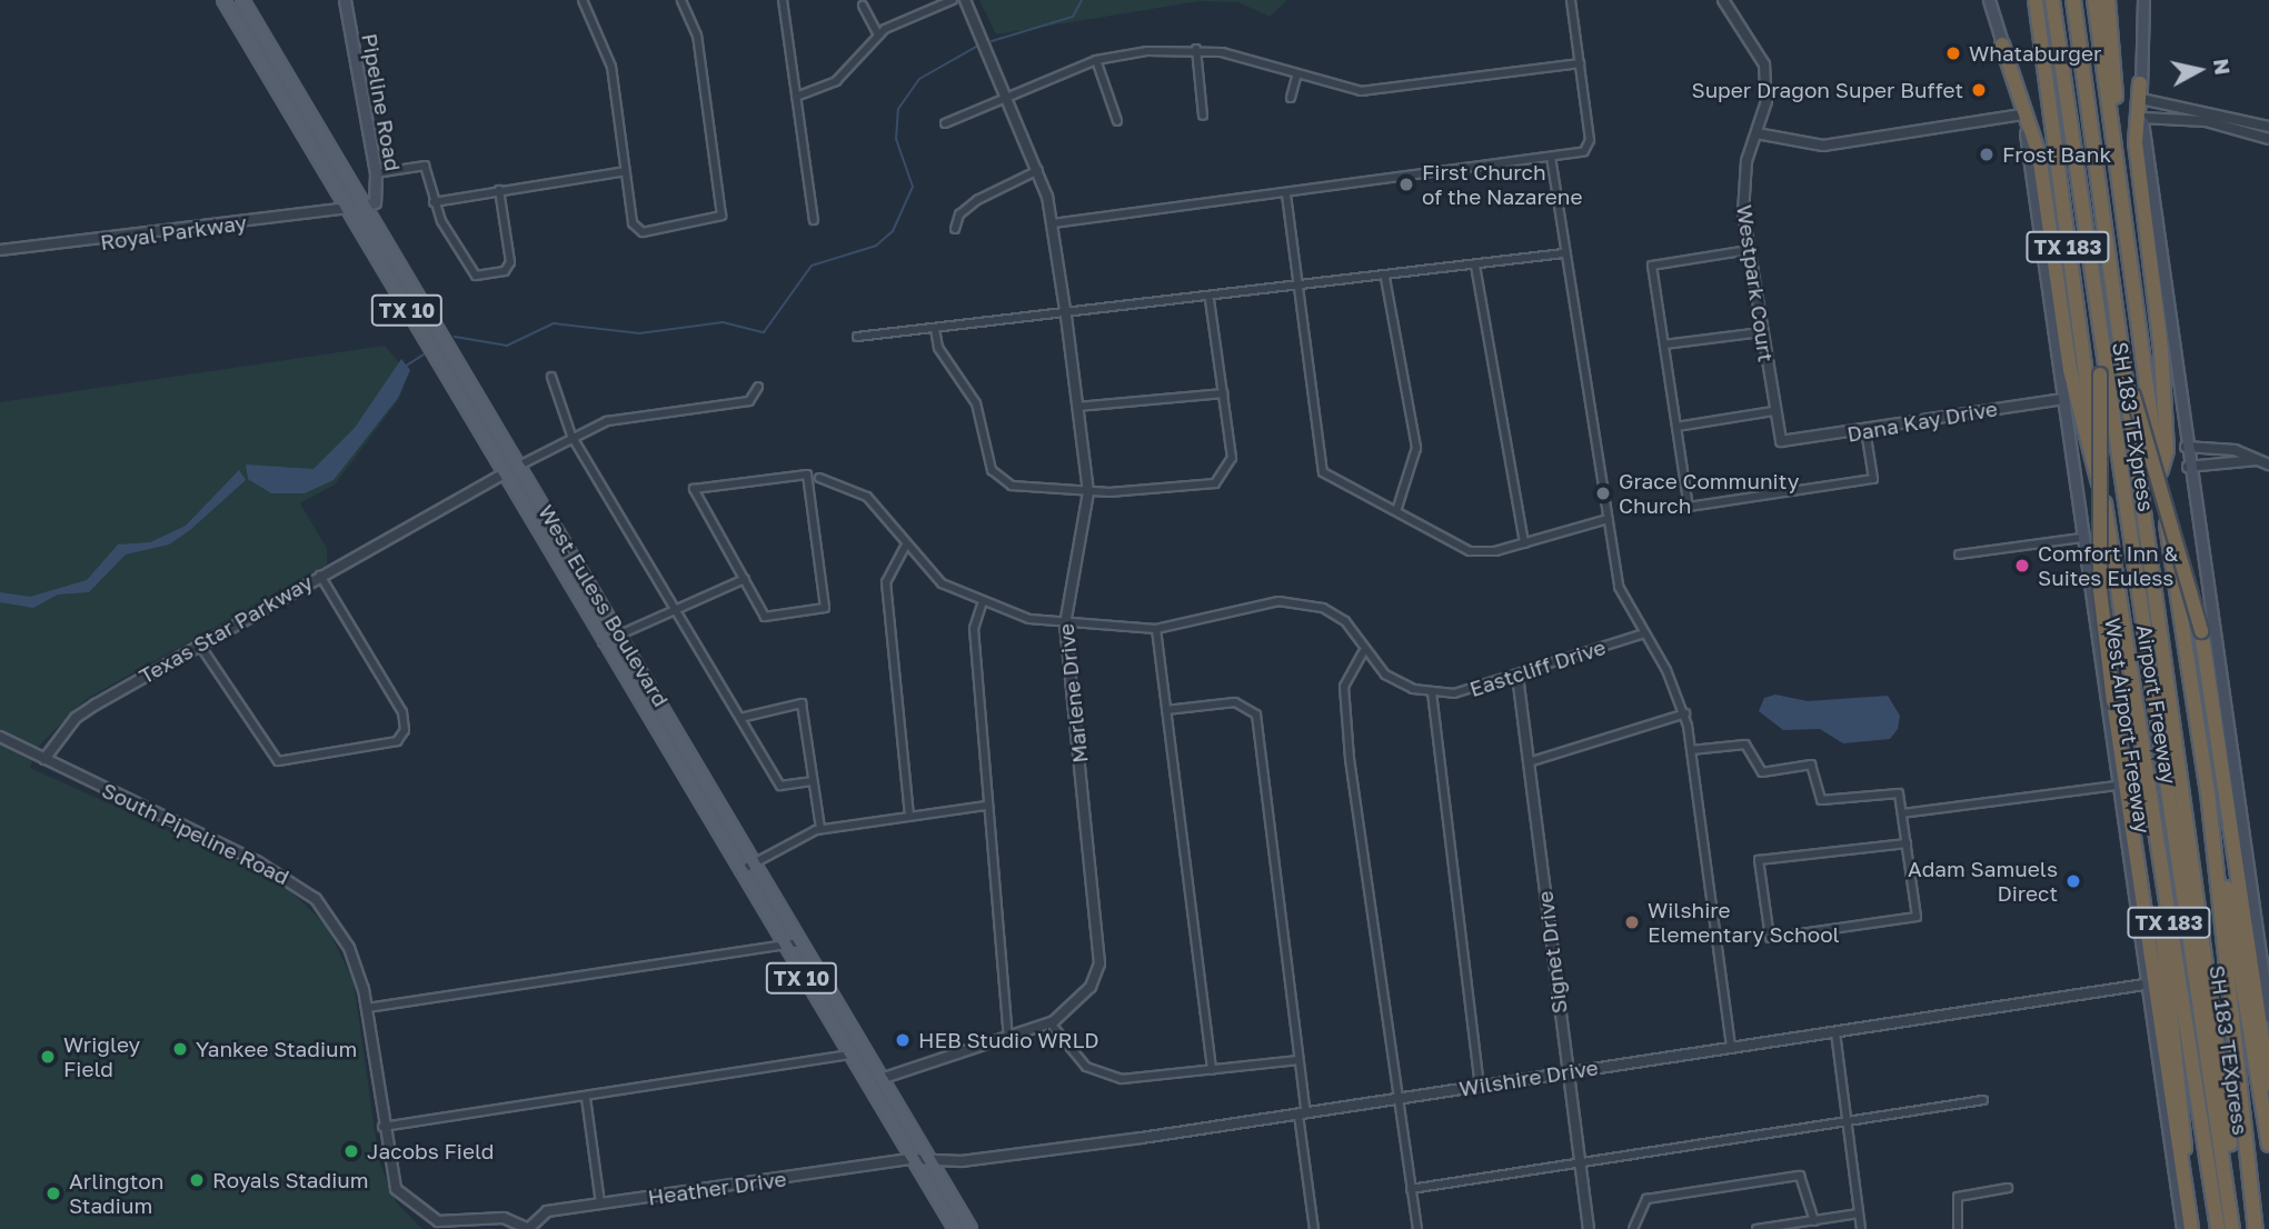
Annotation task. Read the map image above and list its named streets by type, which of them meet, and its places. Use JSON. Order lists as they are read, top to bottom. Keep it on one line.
{"streets":{"highway":["TX 183","SH 183 TEXpress","Airport Freeway"],"main road":["Pipeline Road","TX 10","West Euless Boulevard","West Airport Freeway"],"street":["Royal Parkway","Westpark Court","Dana Kay Drive","Texas Star Parkway","Eastcliff Drive","Marlene Drive","South Pipeline Road","Signet Drive","Wilshire Drive","Heather Drive"]},"crossings":[["Pipeline Road","West Euless Boulevard"],["Royal Parkway","West Euless Boulevard"],["Westpark Court","Dana Kay Drive"],["Dana Kay Drive","West Airport Freeway"],["West Euless Boulevard","Texas Star Parkway"],["West Euless Boulevard","Marlene Drive"],["West Euless Boulevard","Wilshire Drive"],["West Euless Boulevard","Heather Drive"],["Texas Star Parkway","South Pipeline Road"],["Eastcliff Drive","Marlene Drive"],["Eastcliff Drive","Signet Drive"],["West Airport Freeway","Wilshire Drive"],["South Pipeline Road","Heather Drive"],["Signet Drive","Wilshire Drive"],["Wilshire Drive","Heather Drive"]],"places":["Whataburger","Super Dragon Super Buffet","Frost Bank","First Church of the Nazarene","Grace Community Church","Comfort Inn & Suites Euless","Adam Samuels Direct","Wilshire Elementary School","HEB Studio WRLD","Yankee Stadium","Wrigley Field","Jacobs Field","Royals Stadium","Arlington Stadium"],"north":"right"}
